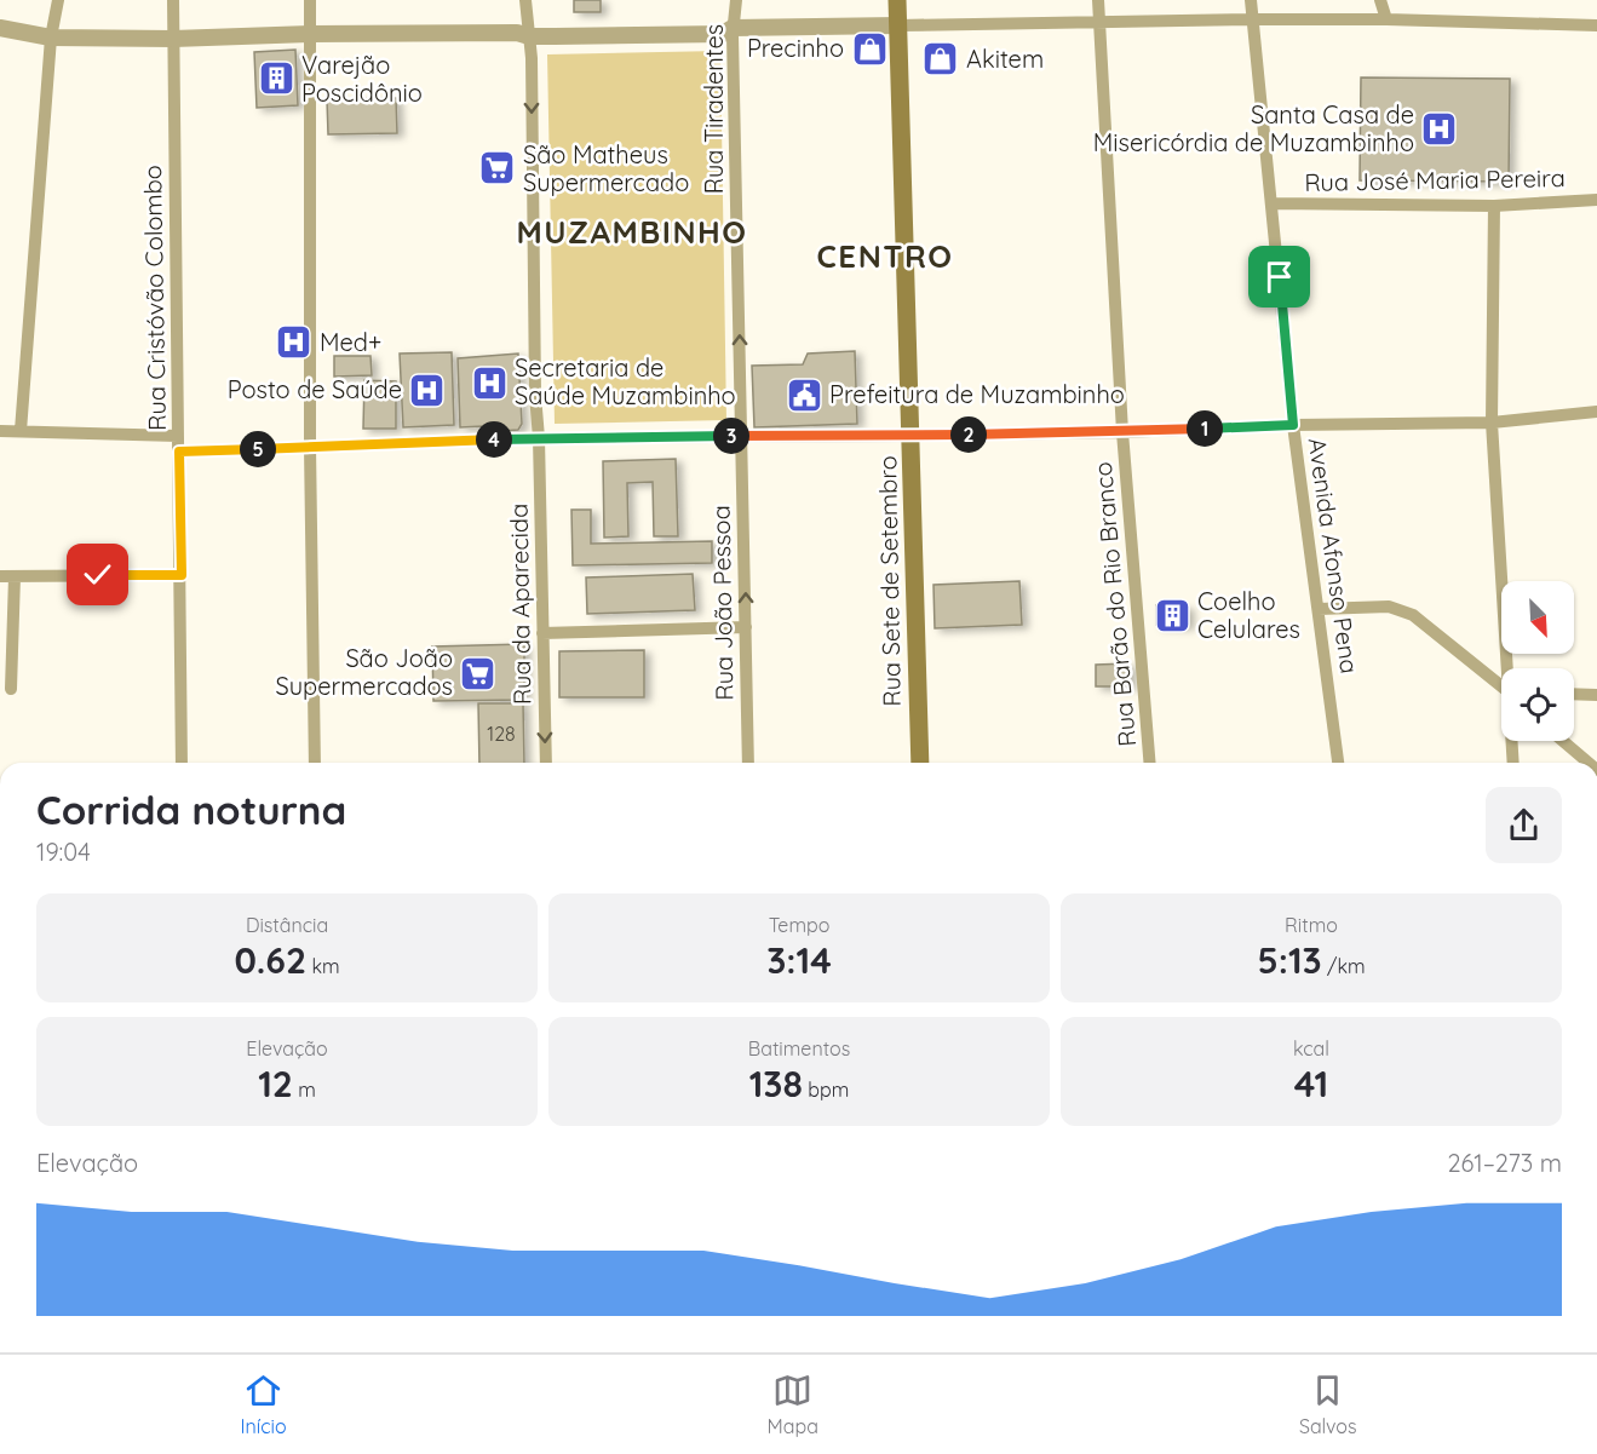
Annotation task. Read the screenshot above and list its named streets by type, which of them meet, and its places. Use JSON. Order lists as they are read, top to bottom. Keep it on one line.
{"streets":{"main road":["Rua Sete de Setembro"],"street":["Rua Tiradentes","Rua José Maria Pereira","Rua Cristóvão Colombo","Avenida Afonso Pena","Rua João Pessoa","Rua da Aparecida","Rua Barão do Rio Branco"]},"crossings":[["Rua Tiradentes","Rua João Pessoa"],["Rua José Maria Pereira","Avenida Afonso Pena"]],"one_way":["Rua Tiradentes","Rua João Pessoa","Rua da Aparecida"],"districts":["MUZAMBINHO","CENTRO"],"places":{"shop":["Precinho","Akitem"],"building":["Varejão Poscidônio","Coelho Celulares"],"hospital":["Santa Casa de Misericórdia de Muzambinho","Med+","Secretaria de Saúde Muzambinho","Posto de Saúde"],"supermarket":["São Matheus Supermercado","São João Supermercados"],"public building":["Prefeitura de Muzambinho"]},"house_numbers":["128"],"north":"bottom right","page":{"pins":["1","2","3","4","5"],"heading":["Corrida noturna","19:04"],"stats":[["Distância","0.62 km"],["Tempo","3:14"],["Ritmo","5:13 /km"],["Elevação","12 m"],["Batimentos","138 bpm"],["kcal","41"]],"chart":["Elevação","261–273 m"],"tabs":["Início","Mapa","Salvos"]}}
